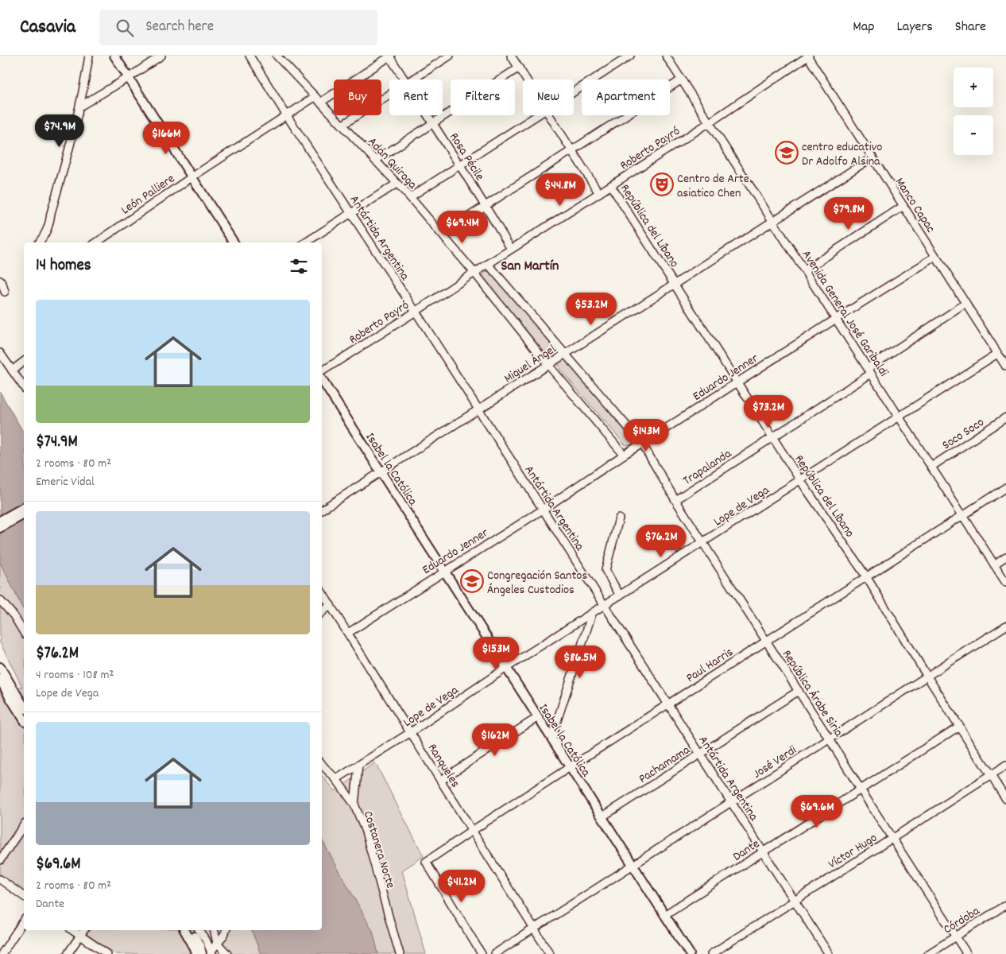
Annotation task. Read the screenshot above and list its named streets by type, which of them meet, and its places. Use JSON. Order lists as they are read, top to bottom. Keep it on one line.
{"streets":{"main road":["Isabel la Católica"],"street":["Roberto Payró","Rosa Pécile","Adán Quiroga","León Palliere","Manco Capac","República del Líbano","Antártida Argentina","Avenida General José Garibaldi","Miguel Ángel","Eduardo Jenner","Soco Soco","Trapalanda","Lope de Vega","Paul Harris","República Árabe Siria","José Verdi","Pachamama","Ranqueles","Costanera Norte","Dante","Víctor Hugo","Córdoba"]},"crossings":[["Roberto Payró","Rosa Pécile"],["Roberto Payró","Adán Quiroga"],["Roberto Payró","Manco Capac"],["Roberto Payró","República del Líbano"],["Roberto Payró","Antártida Argentina"],["Roberto Payró","Avenida General José Garibaldi"],["Rosa Pécile","León Palliere"],["Adán Quiroga","León Palliere"],["Adán Quiroga","Miguel Ángel"],["Adán Quiroga","Eduardo Jenner"],["León Palliere","Antártida Argentina"],["Manco Capac","Miguel Ángel"],["Manco Capac","Eduardo Jenner"],["Manco Capac","Trapalanda"],["Manco Capac","Lope de Vega"],["República del Líbano","Miguel Ángel"],["República del Líbano","Eduardo Jenner"],["República del Líbano","Trapalanda"],["República del Líbano","Lope de Vega"],["República del Líbano","Paul Harris"],["República del Líbano","José Verdi"],["República del Líbano","Dante"],["República del Líbano","Víctor Hugo"],["Antártida Argentina","Miguel Ángel"],["Antártida Argentina","Eduardo Jenner"],["Antártida Argentina","Lope de Vega"],["Antártida Argentina","Paul Harris"],["Antártida Argentina","José Verdi"],["Antártida Argentina","Pachamama"],["Antártida Argentina","Dante"],["Antártida Argentina","Víctor Hugo"],["Avenida General José Garibaldi","Miguel Ángel"],["Avenida General José Garibaldi","Eduardo Jenner"],["Avenida General José Garibaldi","Soco Soco"],["Avenida General José Garibaldi","Trapalanda"],["Avenida General José Garibaldi","Lope de Vega"],["Avenida General José Garibaldi","Paul Harris"],["Miguel Ángel","Isabel la Católica"],["Eduardo Jenner","Isabel la Católica"],["Eduardo Jenner","República Árabe Siria"],["Eduardo Jenner","Ranqueles"],["Trapalanda","República Árabe Siria"],["Isabel la Católica","Lope de Vega"],["Isabel la Católica","Paul Harris"],["Isabel la Católica","José Verdi"],["Isabel la Católica","Pachamama"],["Isabel la Católica","Dante"],["Lope de Vega","República Árabe Siria"],["Lope de Vega","Ranqueles"],["Lope de Vega","Costanera Norte"],["Paul Harris","República Árabe Siria"],["Paul Harris","Ranqueles"],["República Árabe Siria","José Verdi"],["República Árabe Siria","Pachamama"],["República Árabe Siria","Dante"],["República Árabe Siria","Víctor Hugo"],["República Árabe Siria","Córdoba"],["José Verdi","Ranqueles"]],"districts":["San Martín"],"places":{"school or university":["centro educativo Dr Adolfo Alsina","Congregación Santos Ángeles Custodios"],"theatre":["Centro de Arte asiatico Chen"]},"page":{"header":"Casavia","search":"Search here","nav":["Map","Layers","Share"],"map_buttons":["+","−"],"chip":["Buy","Rent","Filters","New","Apartment"],"price":["$74.9M","$166M","$44.8M","$79.8M","$69.4M","$53.2M","$73.2M","$143M","$76.2M","$153M","$86.5M","$162M","$69.6M","$41.2M"],"heading":"14 homes","list":[{"name":"$74.9M","note":"2 rooms · 80 m² · Emeric Vidal"},{"name":"$76.2M","note":"4 rooms · 108 m² · Lope de Vega"},{"name":"$69.6M","note":"2 rooms · 80 m² · Dante"}]}}
